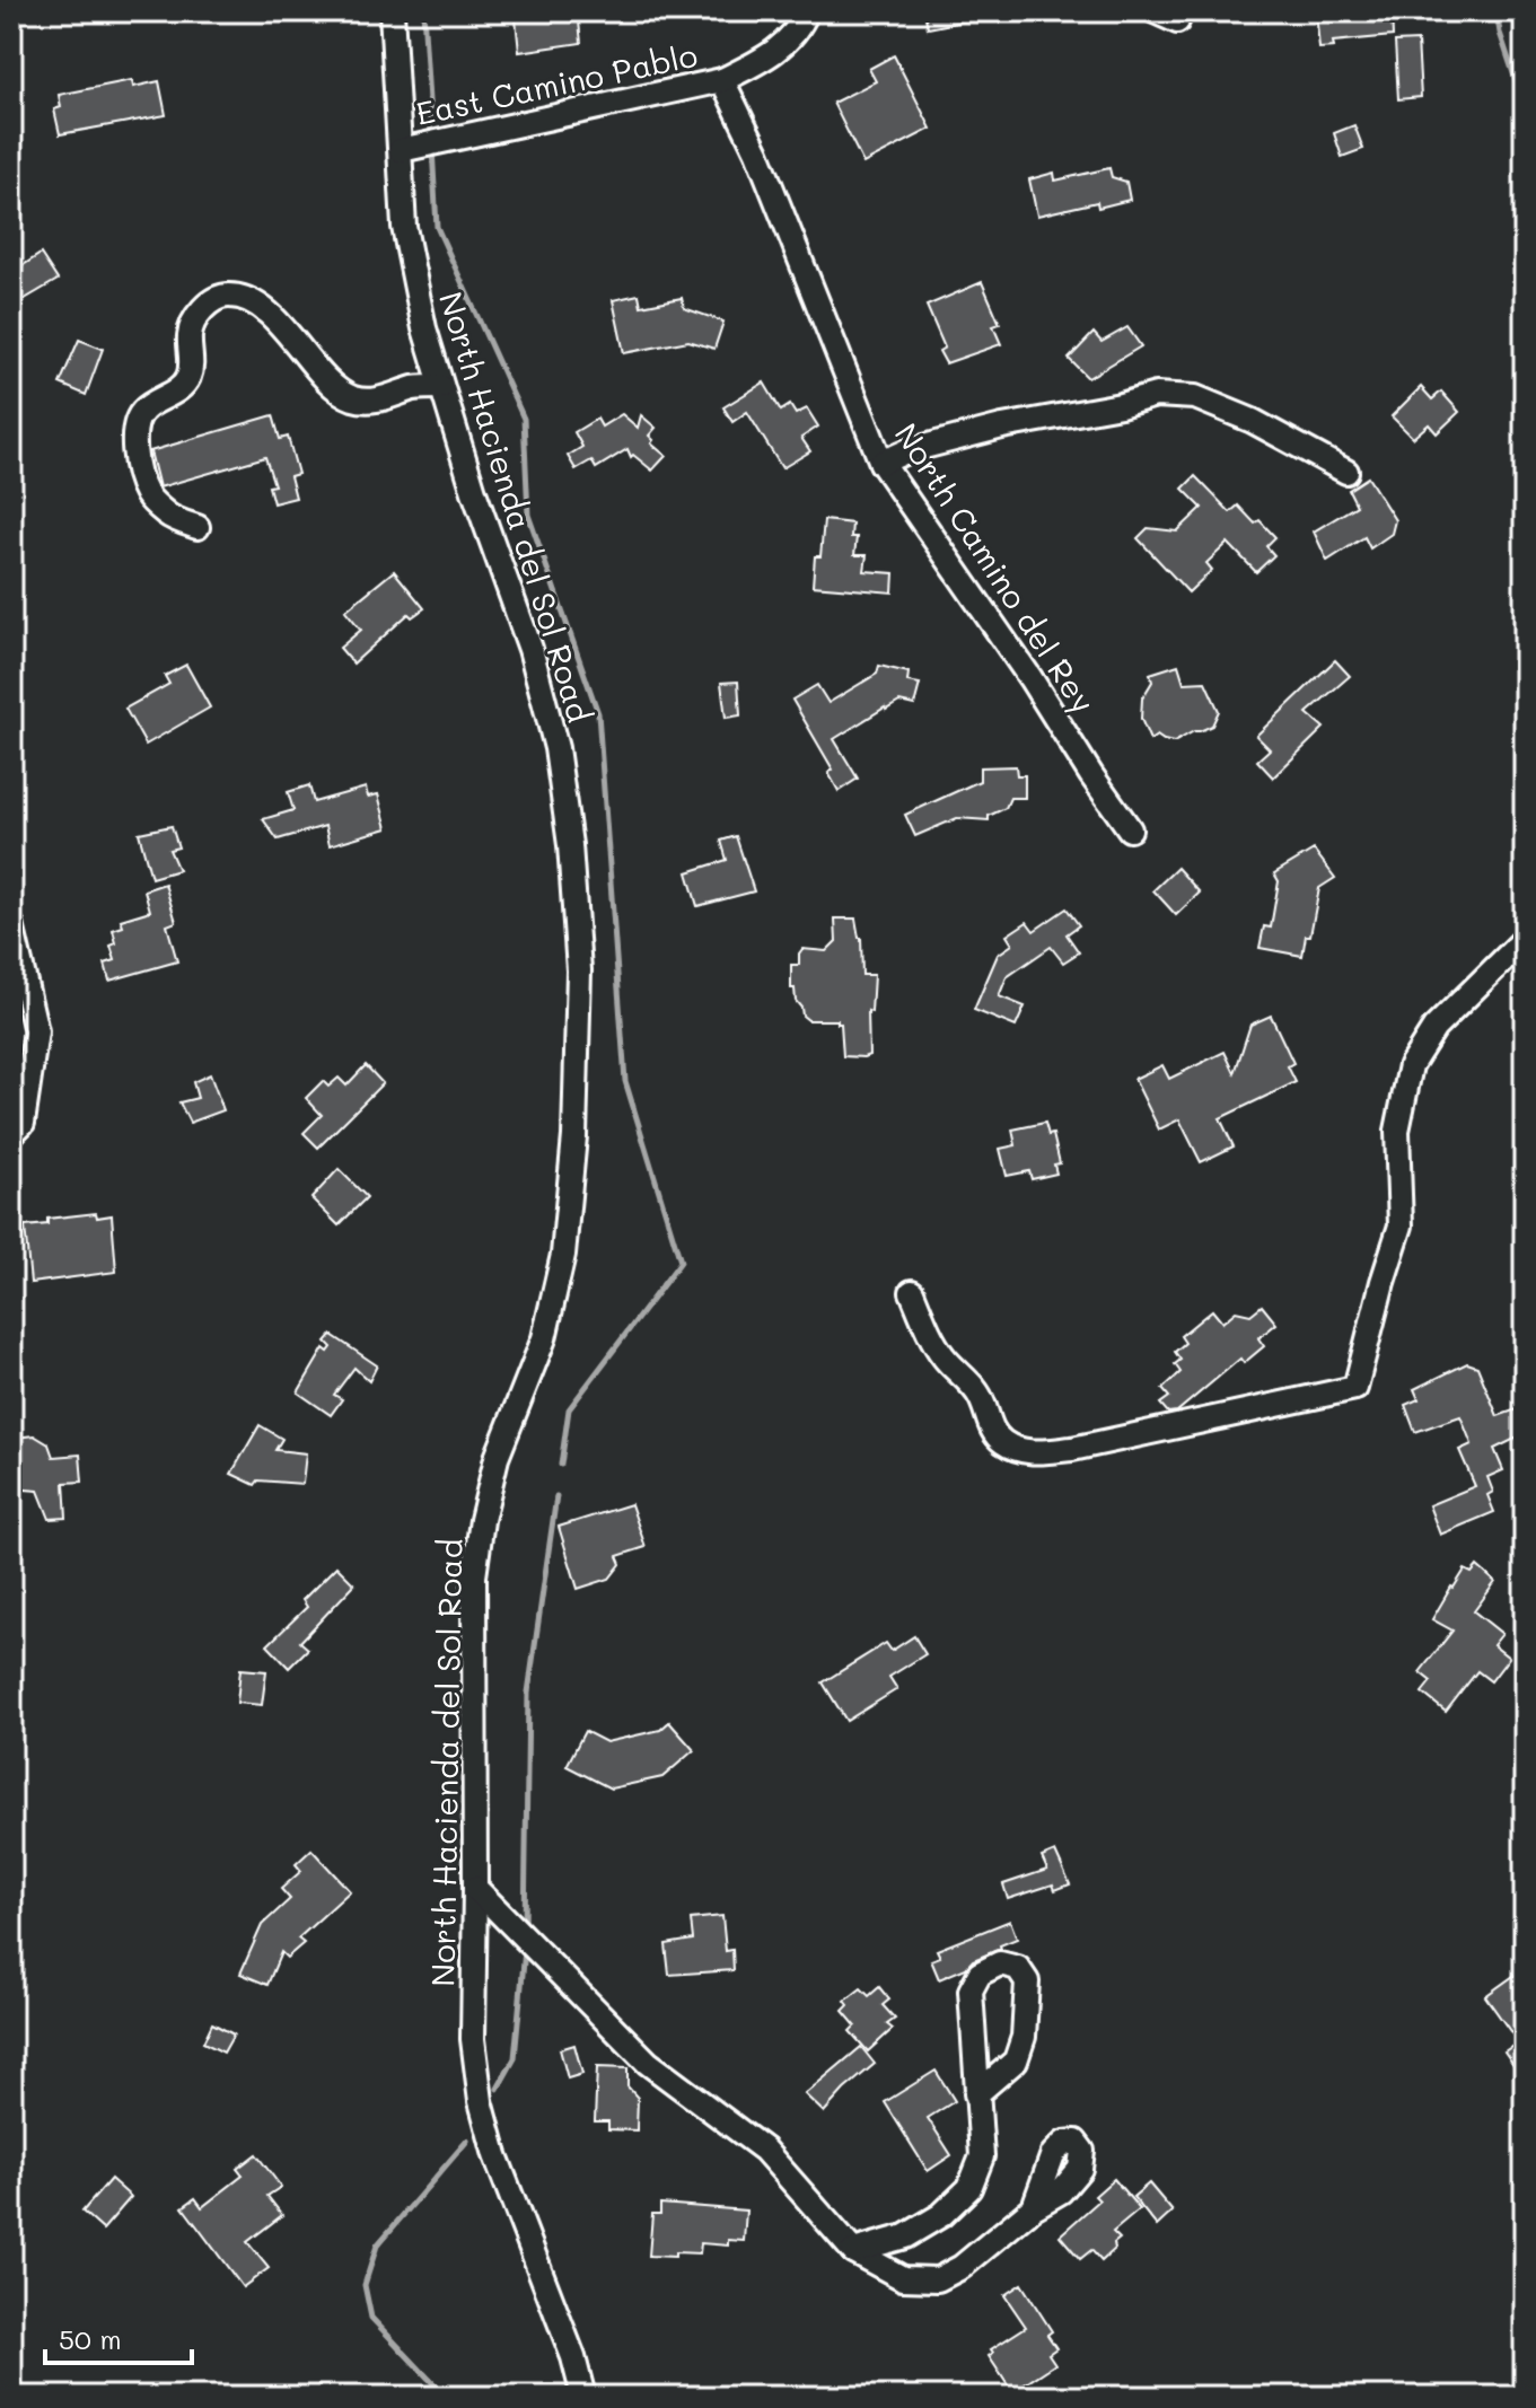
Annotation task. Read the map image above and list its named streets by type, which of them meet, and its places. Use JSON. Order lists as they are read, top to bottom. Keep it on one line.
{"streets":{"street":["East Camino Pablo","North Hacienda del Sol Road","North Camino del Rey"]},"crossings":[["East Camino Pablo","North Hacienda del Sol Road"],["East Camino Pablo","North Camino del Rey"]],"scale_bar":"50 m"}
